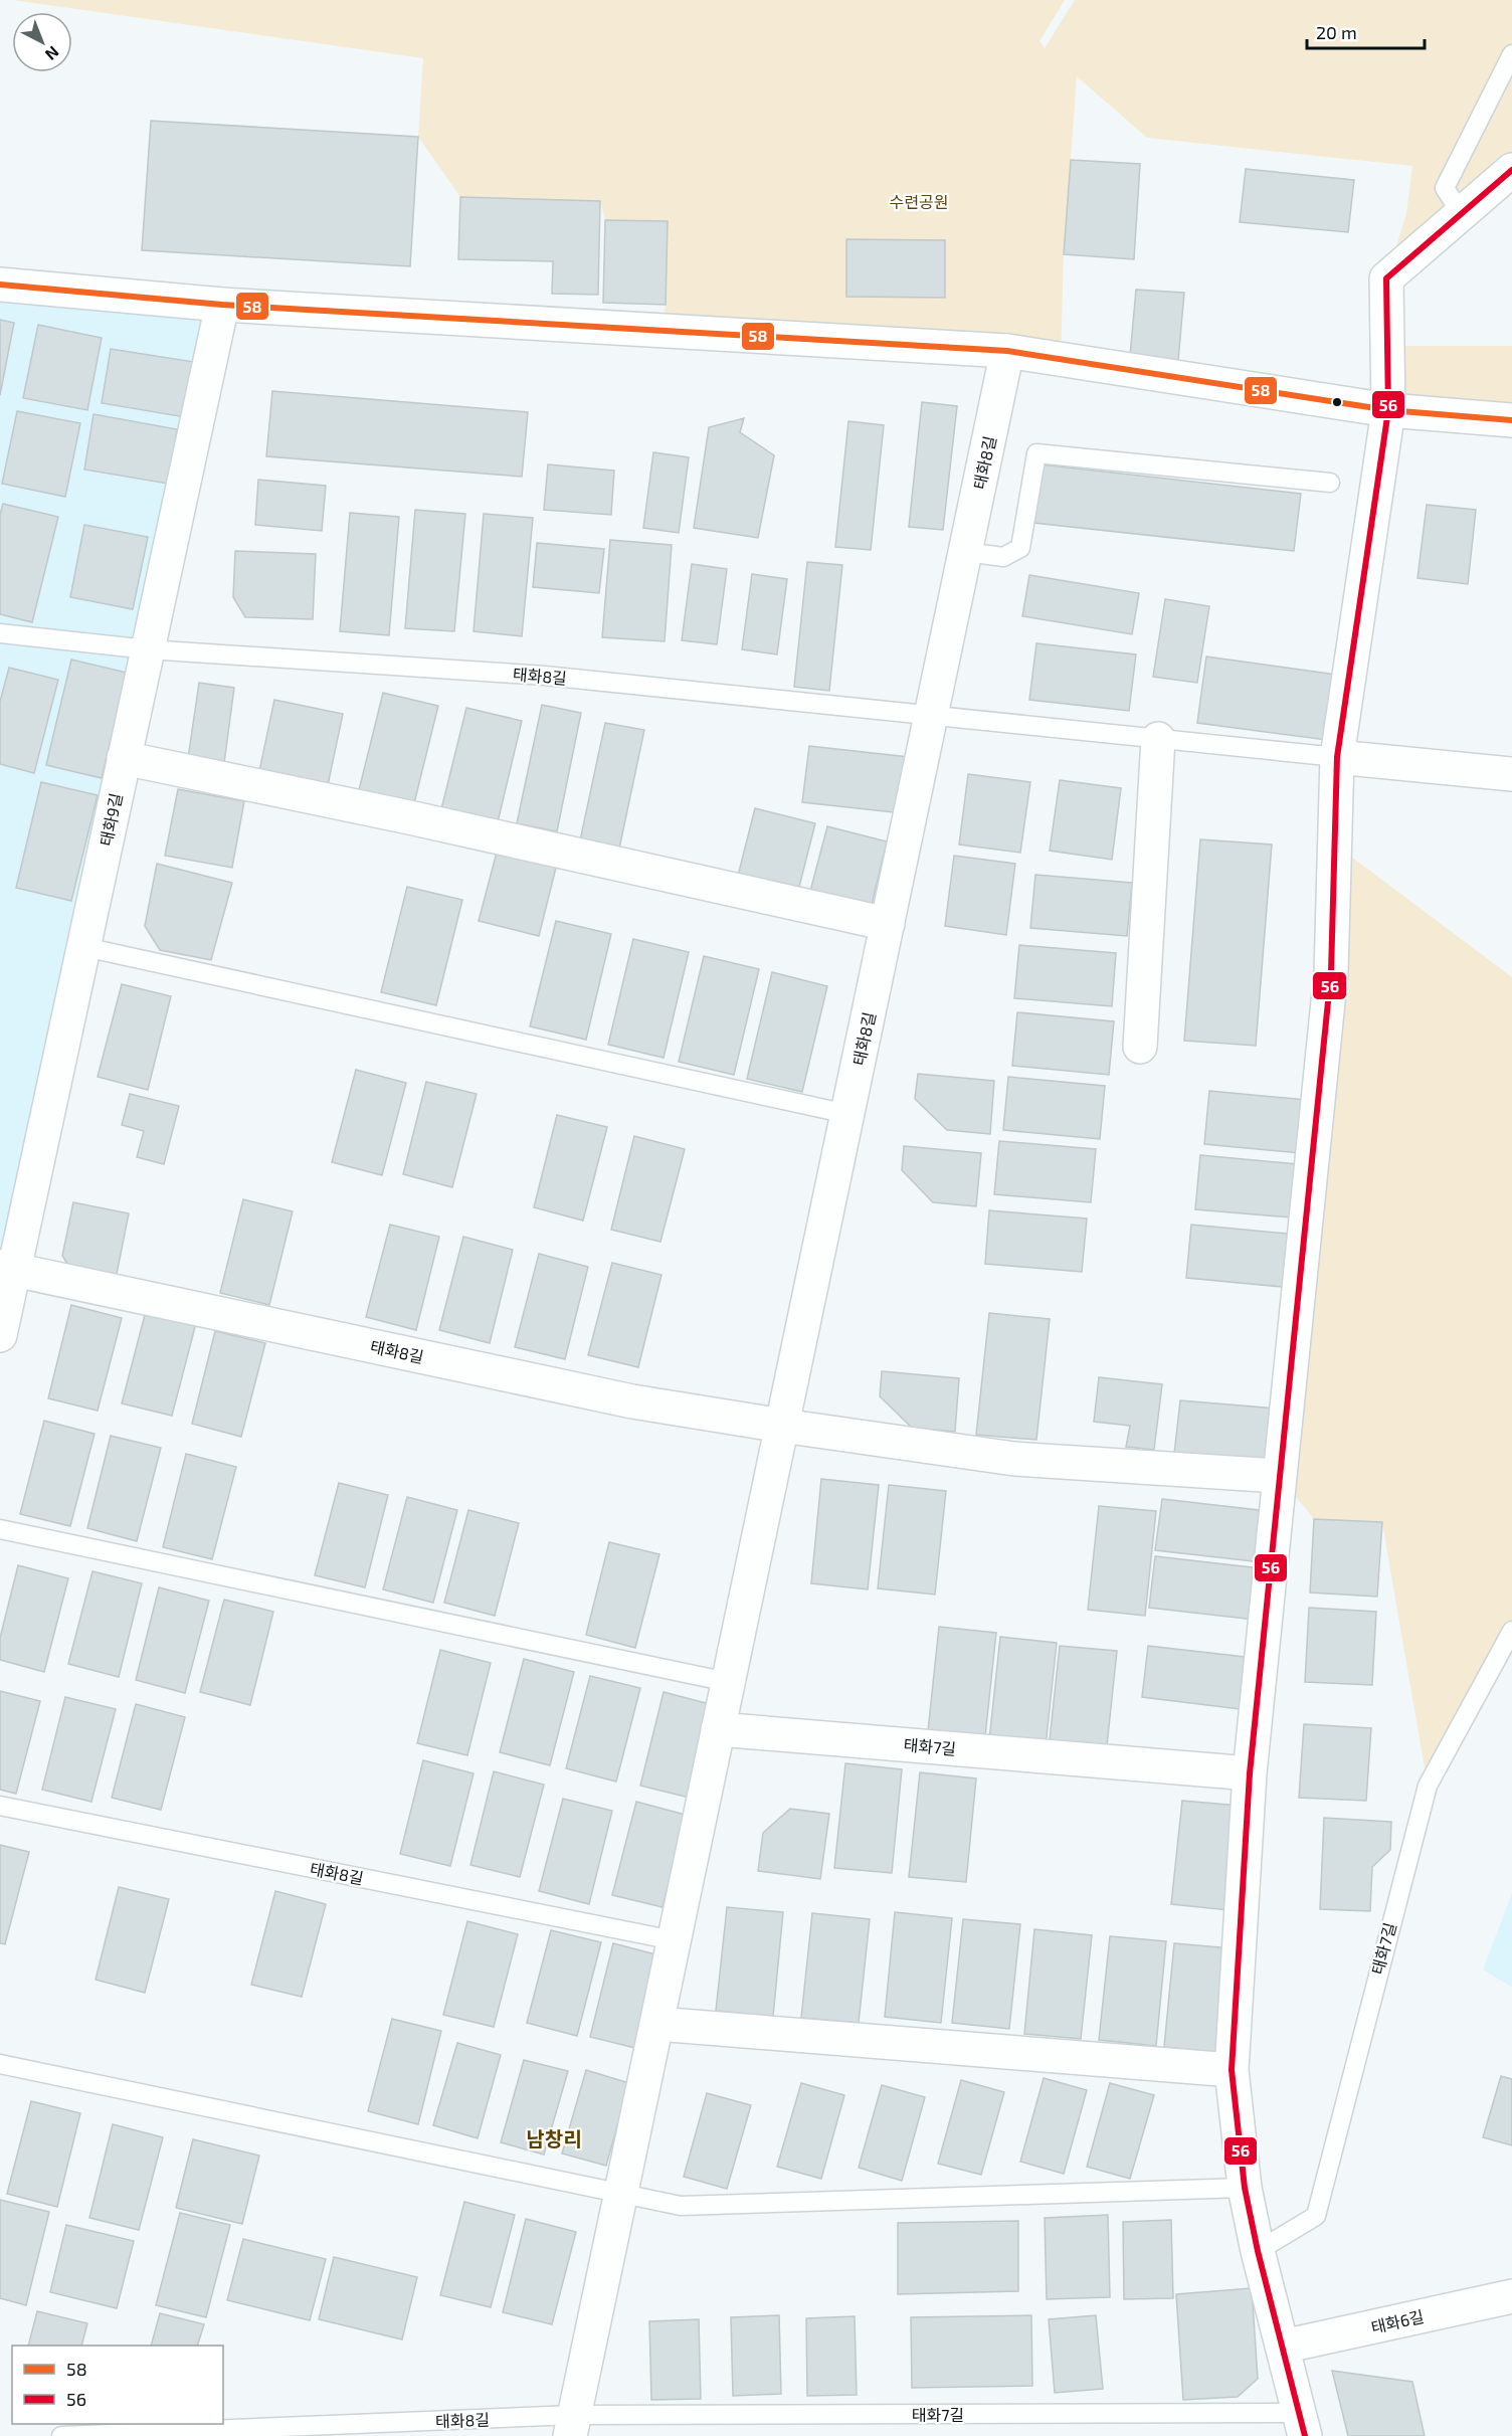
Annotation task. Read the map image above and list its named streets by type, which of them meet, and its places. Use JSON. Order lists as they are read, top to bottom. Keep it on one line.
{"streets":{"street":["태화8길","태화9길","태화7길","태화6길"]},"crossings":[["태화8길","태화9길"],["태화8길","태화7길"],["태화7길","태화6길"]],"districts":["남창리"],"parks":["수련공원"],"lines":["transit line 56","transit line 58"],"legend":["58","56"],"scale_bar":"20 m","north":"bottom right"}
